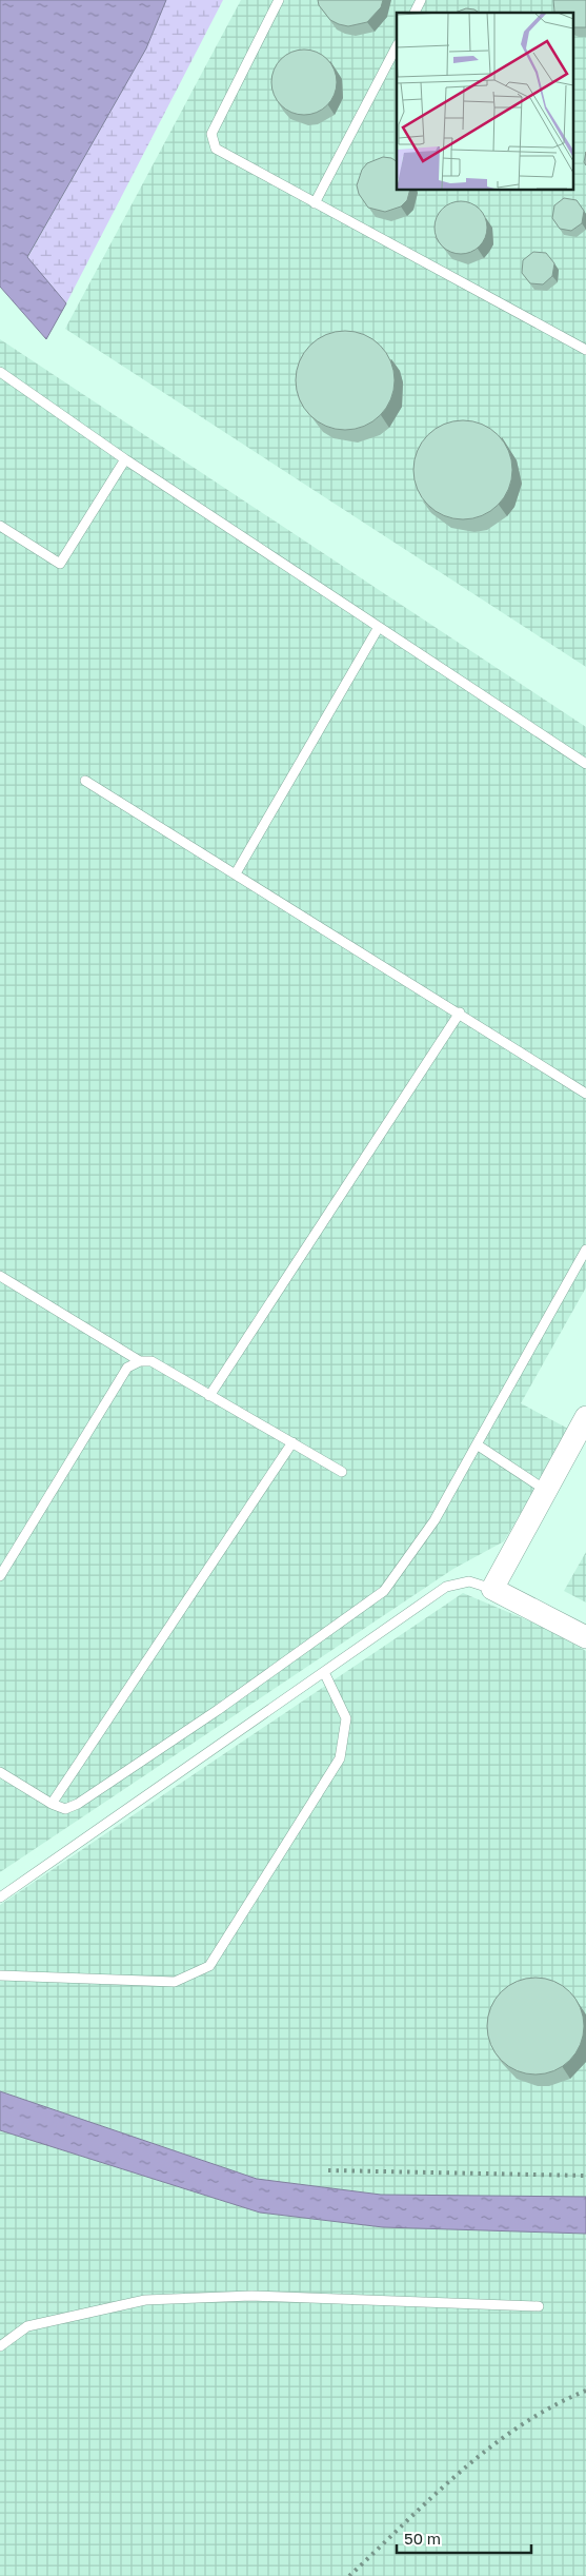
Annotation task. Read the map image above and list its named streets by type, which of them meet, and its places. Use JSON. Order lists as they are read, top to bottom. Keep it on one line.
{"scale_bar":"50 m"}
